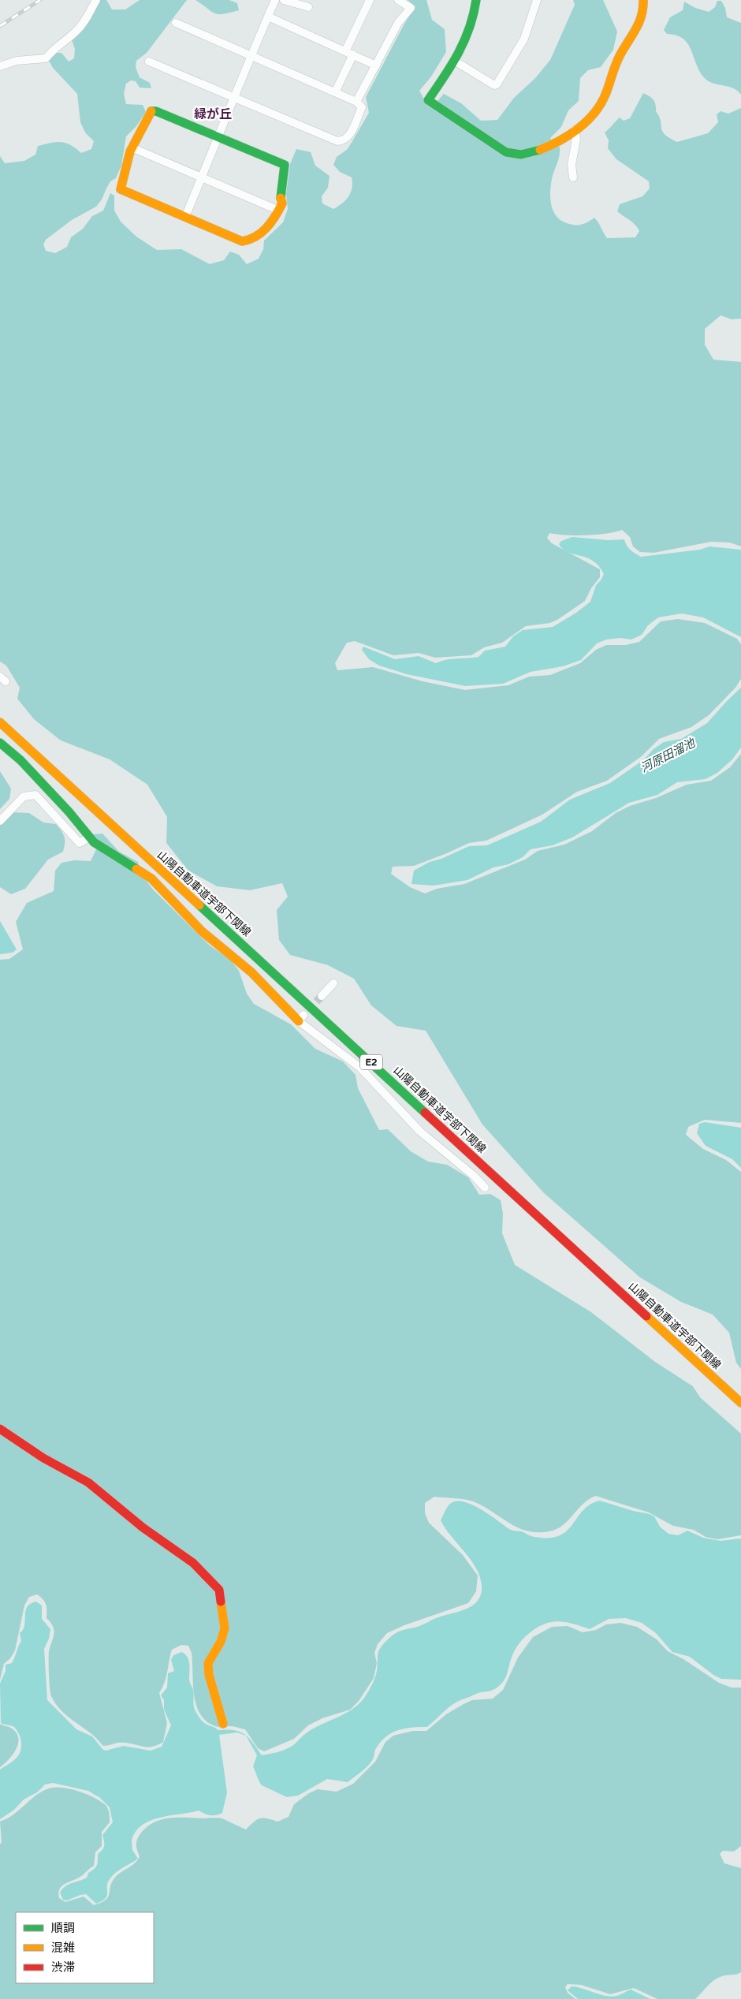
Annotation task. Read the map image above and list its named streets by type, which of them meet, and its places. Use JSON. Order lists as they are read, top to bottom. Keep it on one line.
{"streets":{"main road":["山陽自動車道宇部下関線","E2"]},"districts":["緑が丘"],"water":["河原田溜池"],"legend":["順調","混雑","渋滞"]}
